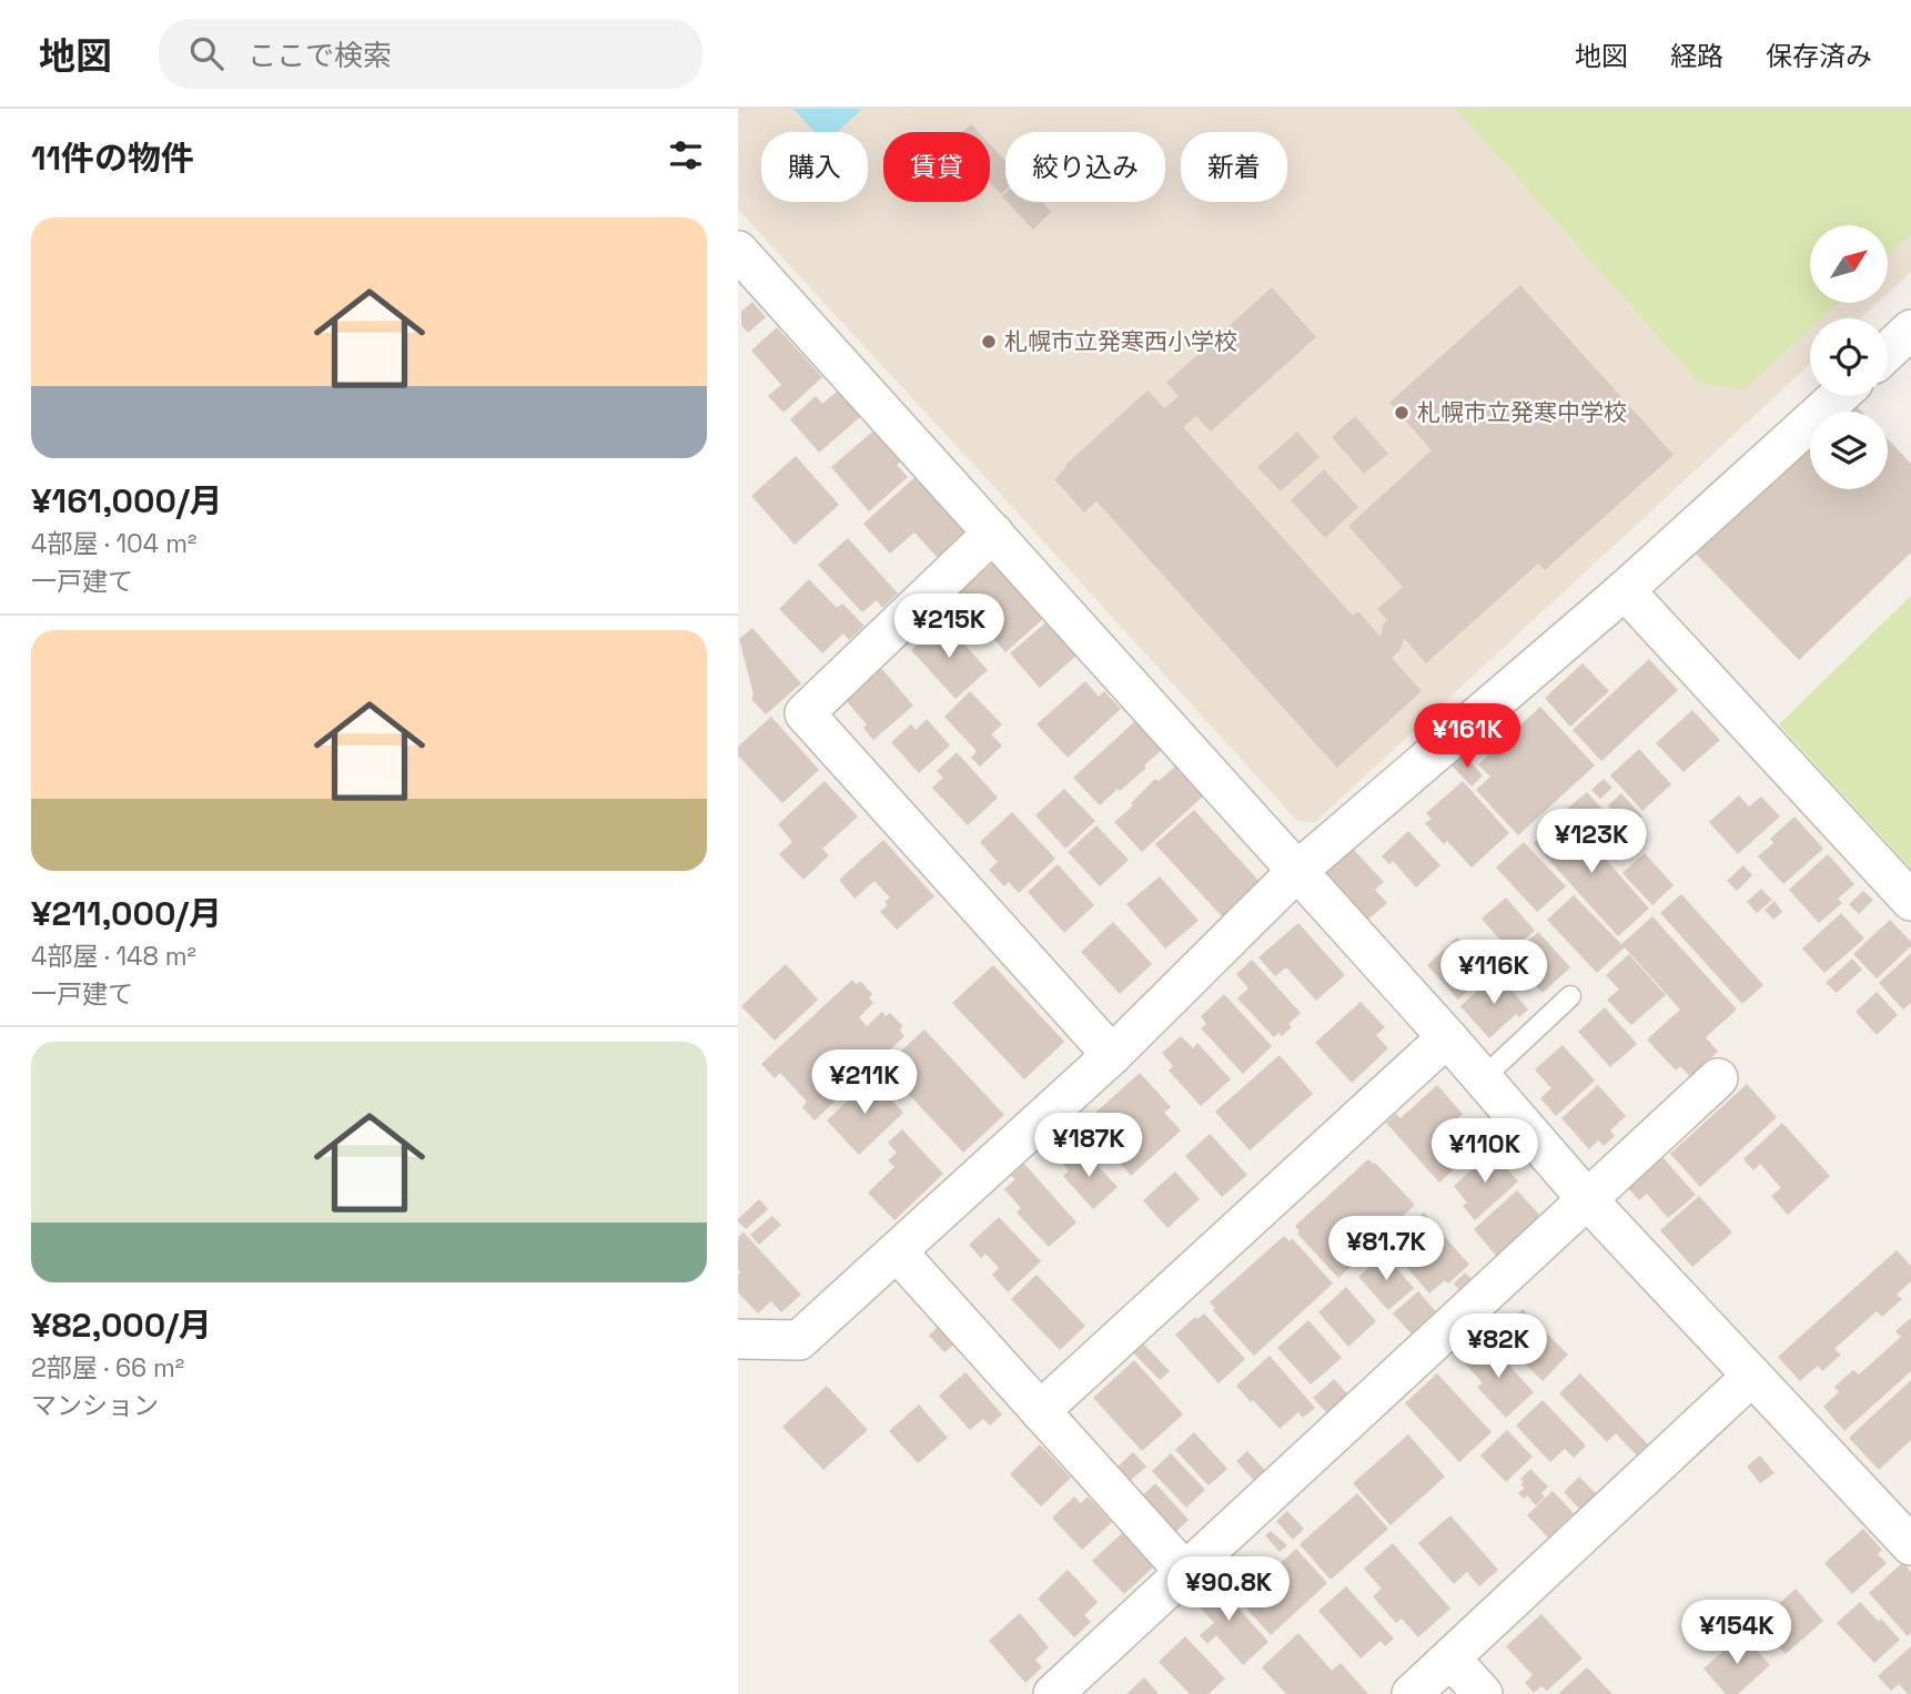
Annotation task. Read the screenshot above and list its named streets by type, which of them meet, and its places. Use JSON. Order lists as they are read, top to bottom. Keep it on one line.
{"places":["札幌市立発寒西小学校","札幌市立発寒中学校"],"north":"top right","page":{"header":"地図","search":"ここで検索","nav":["地図","経路","保存済み"],"heading":"11件の物件","chip":["購入","賃貸","絞り込み","新着"],"list":[{"name":"¥161,000/月","note":"4部屋 · 104 m² · 一戸建て"},{"name":"¥211,000/月","note":"4部屋 · 148 m² · 一戸建て"},{"name":"¥82,000/月","note":"2部屋 · 66 m² · マンション"}],"price":["¥215K","¥161K","¥123K","¥116K","¥211K","¥187K","¥110K","¥81.7K","¥82K","¥90.8K","¥154K"]}}
